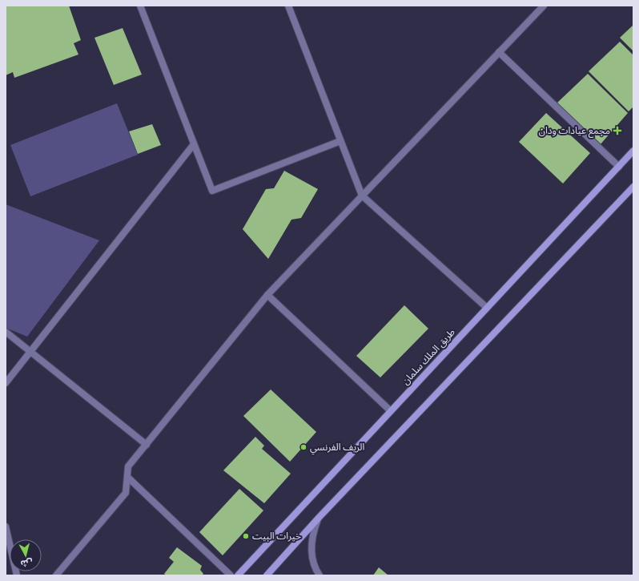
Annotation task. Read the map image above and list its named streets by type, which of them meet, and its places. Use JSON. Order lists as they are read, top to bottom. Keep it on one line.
{"streets":{"main road":["طريق الملك سلمان"]},"places":{"health":["مجمع عيادات ودان"],"other":["الريف الفرنسي","خيرات البيت"]},"north":"bottom"}
